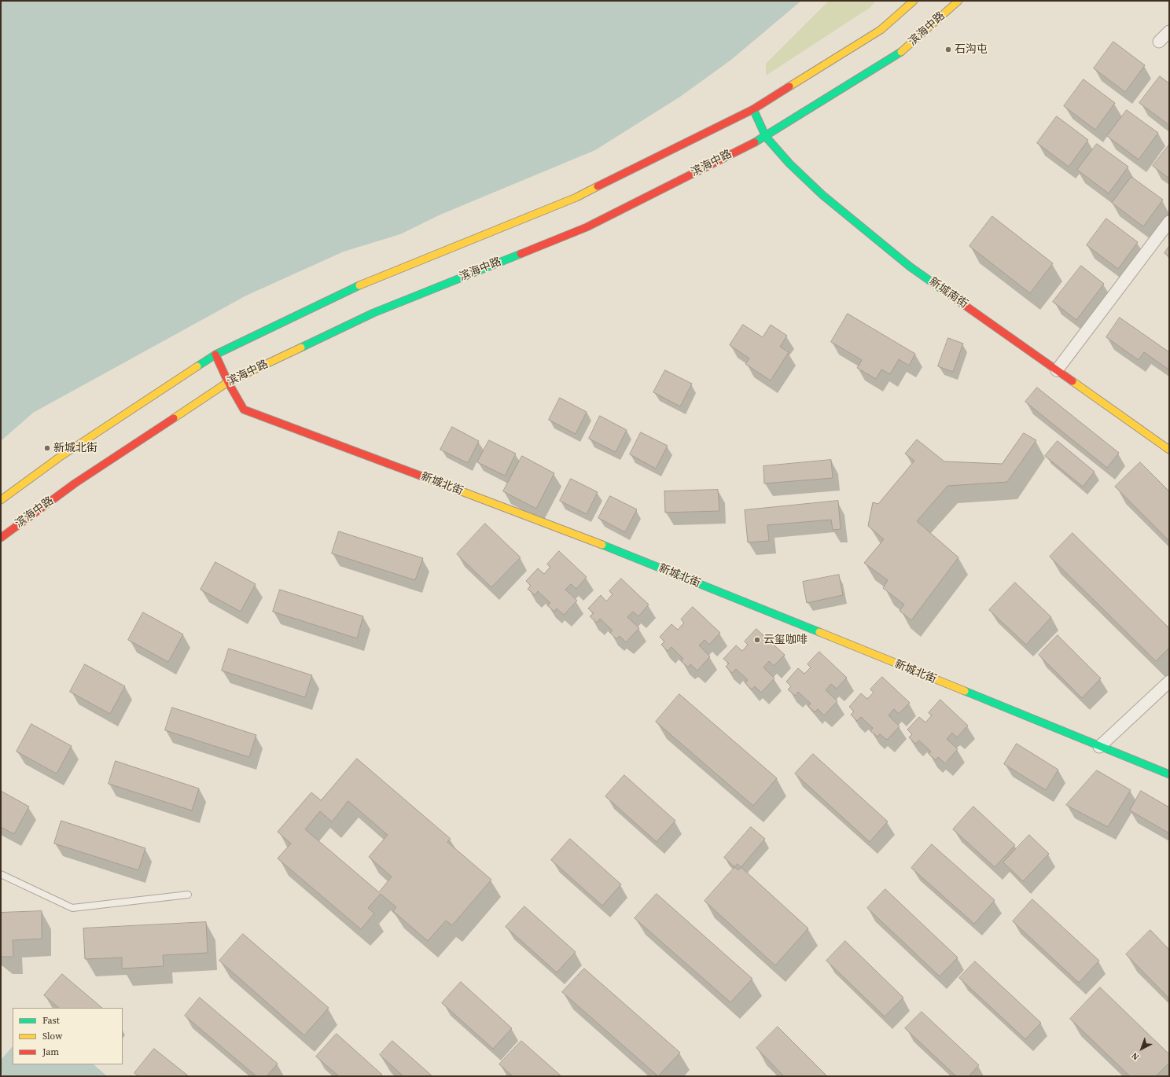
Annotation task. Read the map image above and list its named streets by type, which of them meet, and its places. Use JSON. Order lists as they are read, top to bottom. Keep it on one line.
{"streets":{"main road":["滨海中路","新城南街","新城北街"]},"crossings":[["滨海中路","新城南街"],["滨海中路","新城北街"]],"places":["石沟屯","新城北街","云玺咖啡"],"legend":["Fast","Slow","Jam"],"north":"bottom left"}
